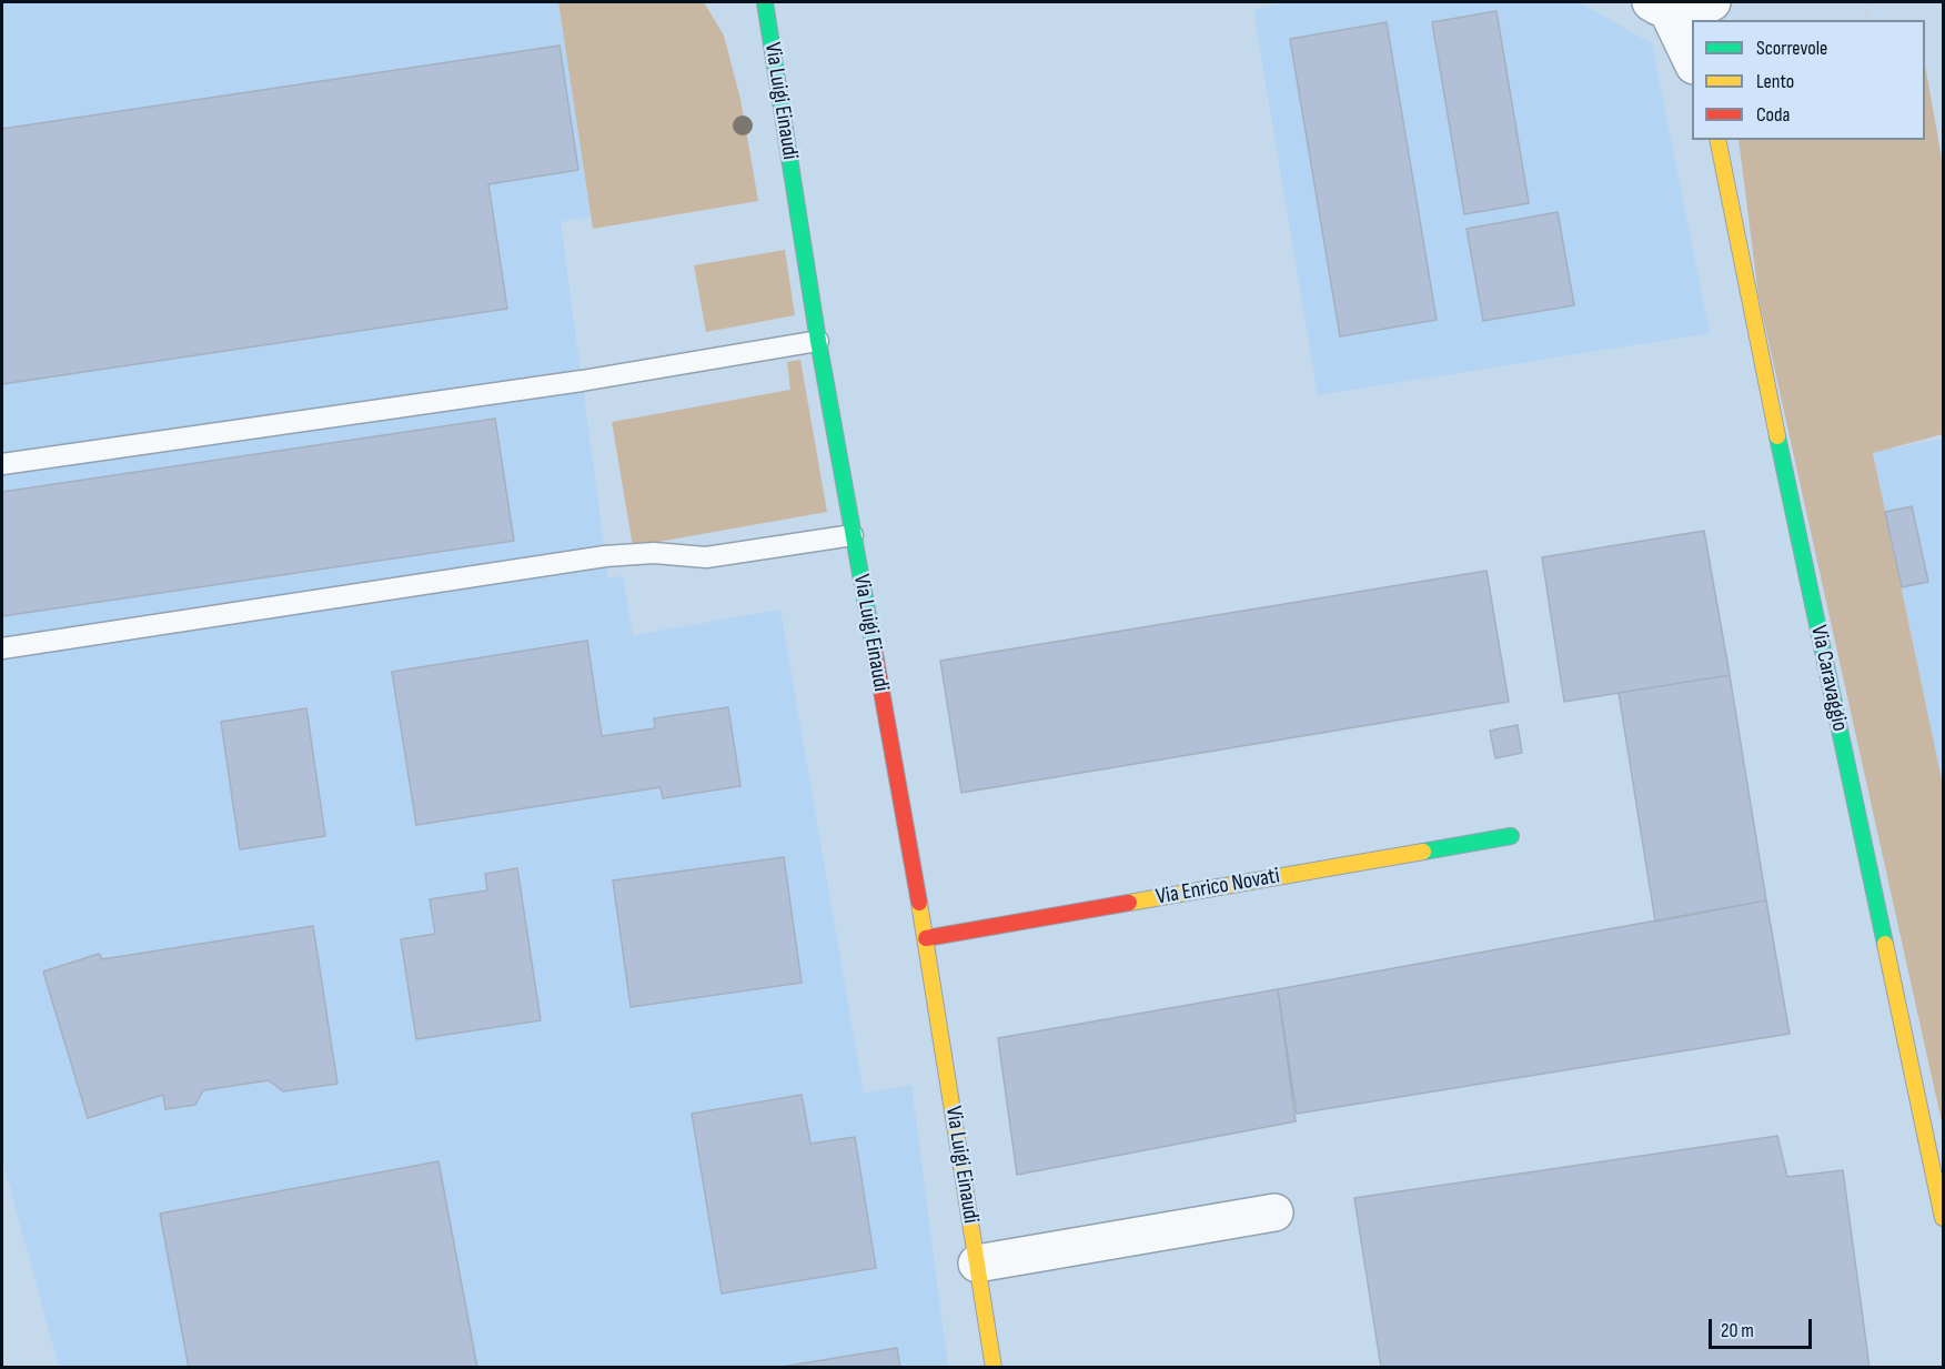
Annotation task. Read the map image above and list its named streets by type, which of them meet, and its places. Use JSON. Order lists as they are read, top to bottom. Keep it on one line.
{"streets":{"street":["Via Luigi Einaudi","Via Caravaggio","Via Enrico Novati"]},"crossings":[["Via Luigi Einaudi","Via Enrico Novati"]],"legend":["Scorrevole","Lento","Coda"],"scale_bar":"20 m"}
